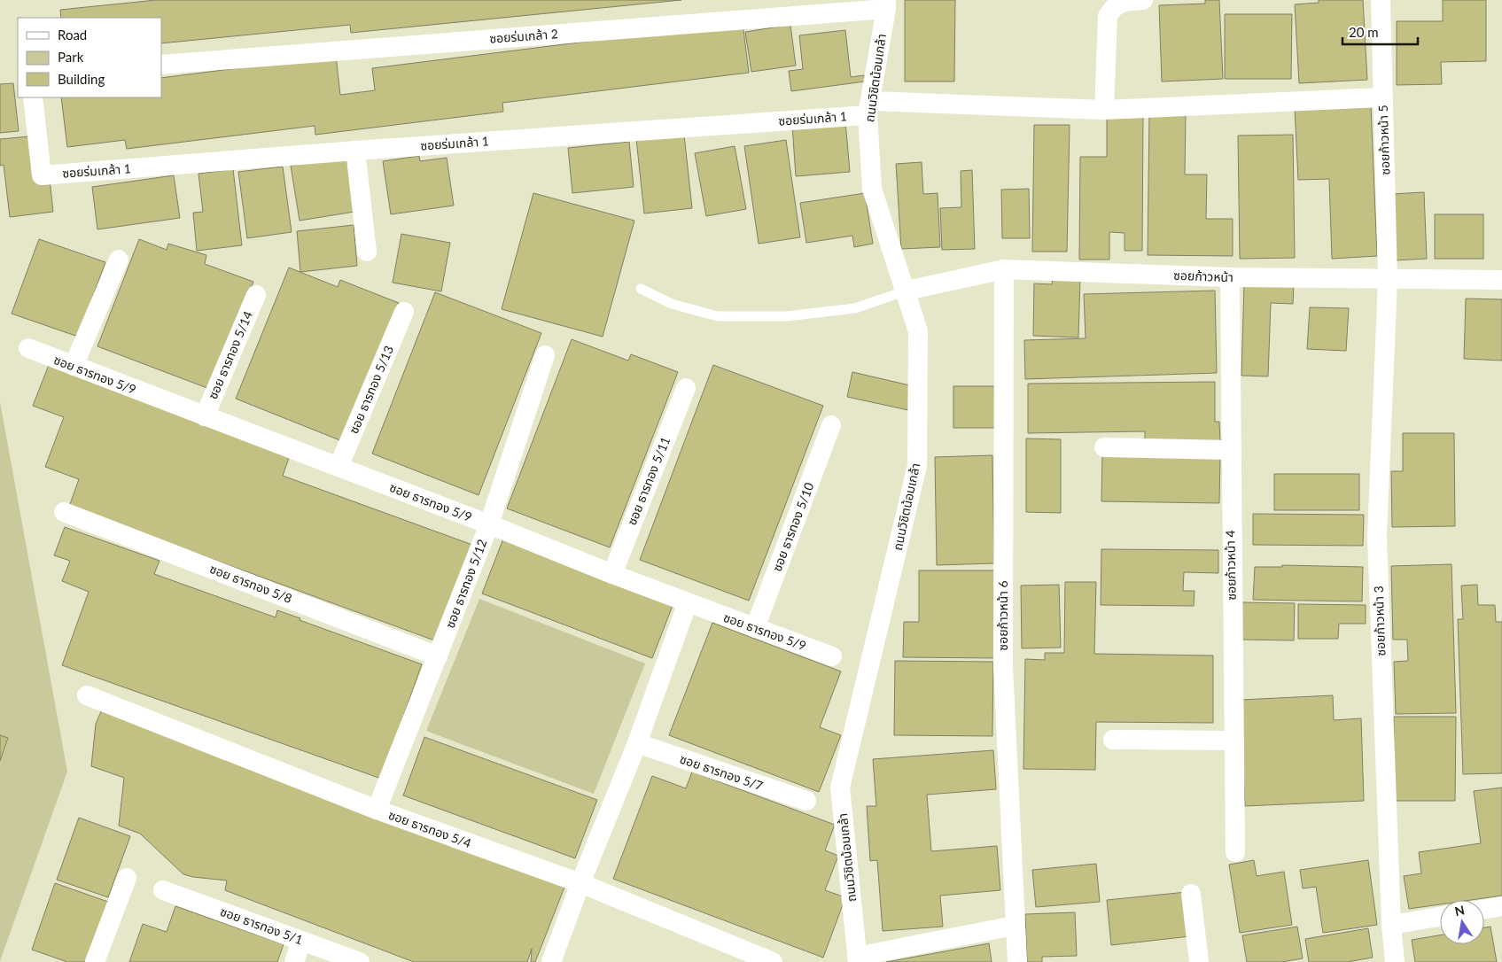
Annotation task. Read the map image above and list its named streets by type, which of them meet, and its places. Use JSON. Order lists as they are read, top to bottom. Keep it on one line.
{"streets":{"street":["ซอยร่มเกล้า 2","ถนนวิชิตน้อมเกล้า","ซอยร่มเกล้า 1","ซอยก้าวหน้า 5","ซอยก้าวหน้า","ซอย ธารทอง 5/14","ซอย ธารทอง 5/9","ซอย ธารทอง 5/13","ซอย ธารทอง 5/11","ซอย ธารทอง 5/10","ซอยก้าวหน้า 4","ซอย ธารทอง 5/8","ซอย ธารทอง 5/12","ซอยก้าวหน้า 6","ซอยก้าวหน้า 3","ซอย ธารทอง 5/7","ซอย ธารทอง 5/4","ซอย ธารทอง 5/1"]},"crossings":[["ซอยร่มเกล้า 2","ถนนวิชิตน้อมเกล้า"],["ถนนวิชิตน้อมเกล้า","ซอยร่มเกล้า 1"],["ถนนวิชิตน้อมเกล้า","ซอยก้าวหน้า"],["ซอยร่มเกล้า 1","ซอยก้าวหน้า 5"],["ซอยก้าวหน้า 5","ซอยก้าวหน้า"],["ซอยก้าวหน้า 5","ซอยก้าวหน้า 3"],["ซอยก้าวหน้า","ซอยก้าวหน้า 4"],["ซอยก้าวหน้า","ซอยก้าวหน้า 6"],["ซอยก้าวหน้า","ซอยก้าวหน้า 3"],["ซอย ธารทอง 5/14","ซอย ธารทอง 5/9"],["ซอย ธารทอง 5/9","ซอย ธารทอง 5/13"],["ซอย ธารทอง 5/9","ซอย ธารทอง 5/11"],["ซอย ธารทอง 5/9","ซอย ธารทอง 5/10"],["ซอย ธารทอง 5/9","ซอย ธารทอง 5/12"],["ซอย ธารทอง 5/8","ซอย ธารทอง 5/12"],["ซอย ธารทอง 5/12","ซอย ธารทอง 5/4"]],"legend":["Road","Park","Building"],"scale_bar":"20 m","north":"top"}
